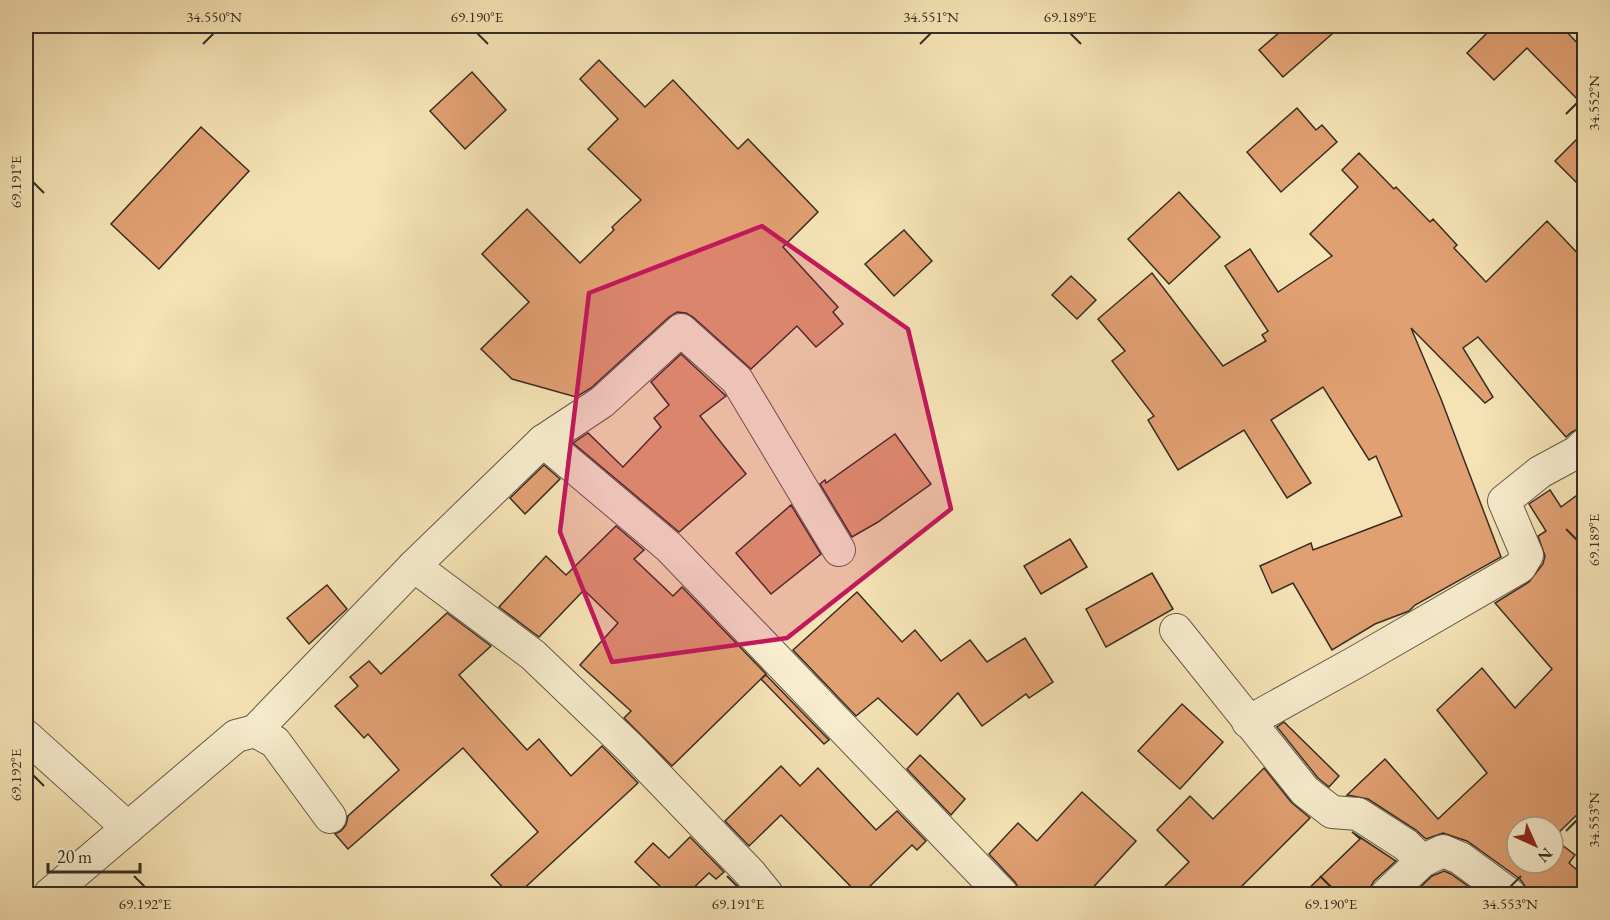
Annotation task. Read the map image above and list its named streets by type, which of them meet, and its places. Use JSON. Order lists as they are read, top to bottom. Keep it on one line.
{"scale_bar":"20 m","north":"bottom right","coordinates":["34.550°N","69.190°E","34.551°N","69.189°E","34.552°N","69.191°E","69.192°E","34.553°N"]}
